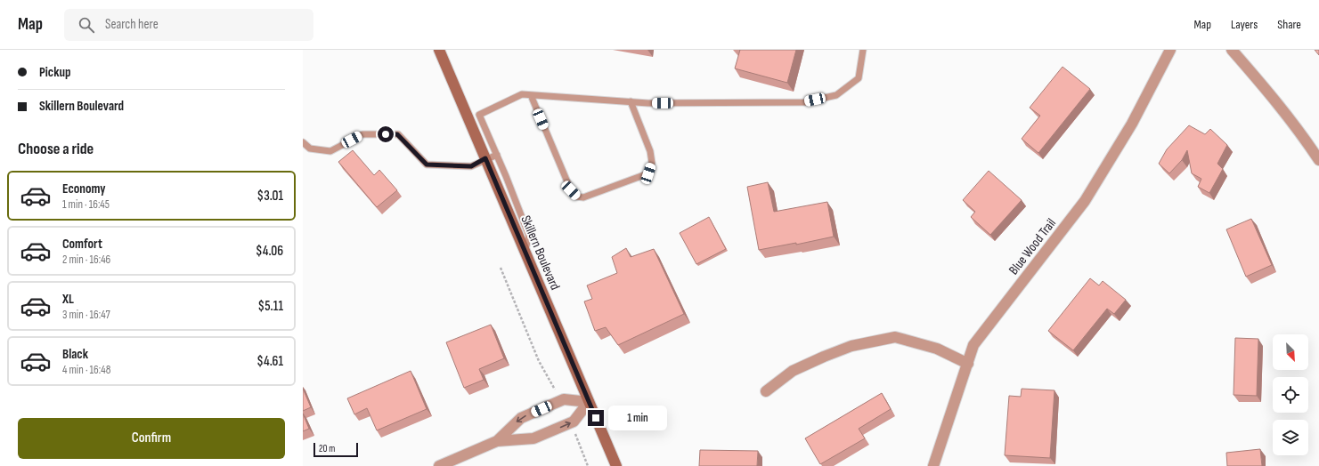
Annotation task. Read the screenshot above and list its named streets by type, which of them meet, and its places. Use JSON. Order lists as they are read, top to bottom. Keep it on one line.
{"streets":{"street":["Blue Wood Trail","Skillern Boulevard"]},"scale_bar":"20 m","north":"bottom right","page":{"header":"Map","search":"Search here","nav":["Map","Layers","Share"],"banner":["Pickup","Skillern Boulevard"],"heading":"Choose a ride","list":[{"name":"Economy","note":"1 min · 16:45","value":"$3.01"},{"name":"Comfort","note":"2 min · 16:46","value":"$4.06"},{"name":"XL","note":"3 min · 16:47","value":"$5.11"},{"name":"Black","note":"4 min · 16:48","value":"$4.61"}],"bubble":"1 min","buttons":"Confirm","scale":"20 m"}}
